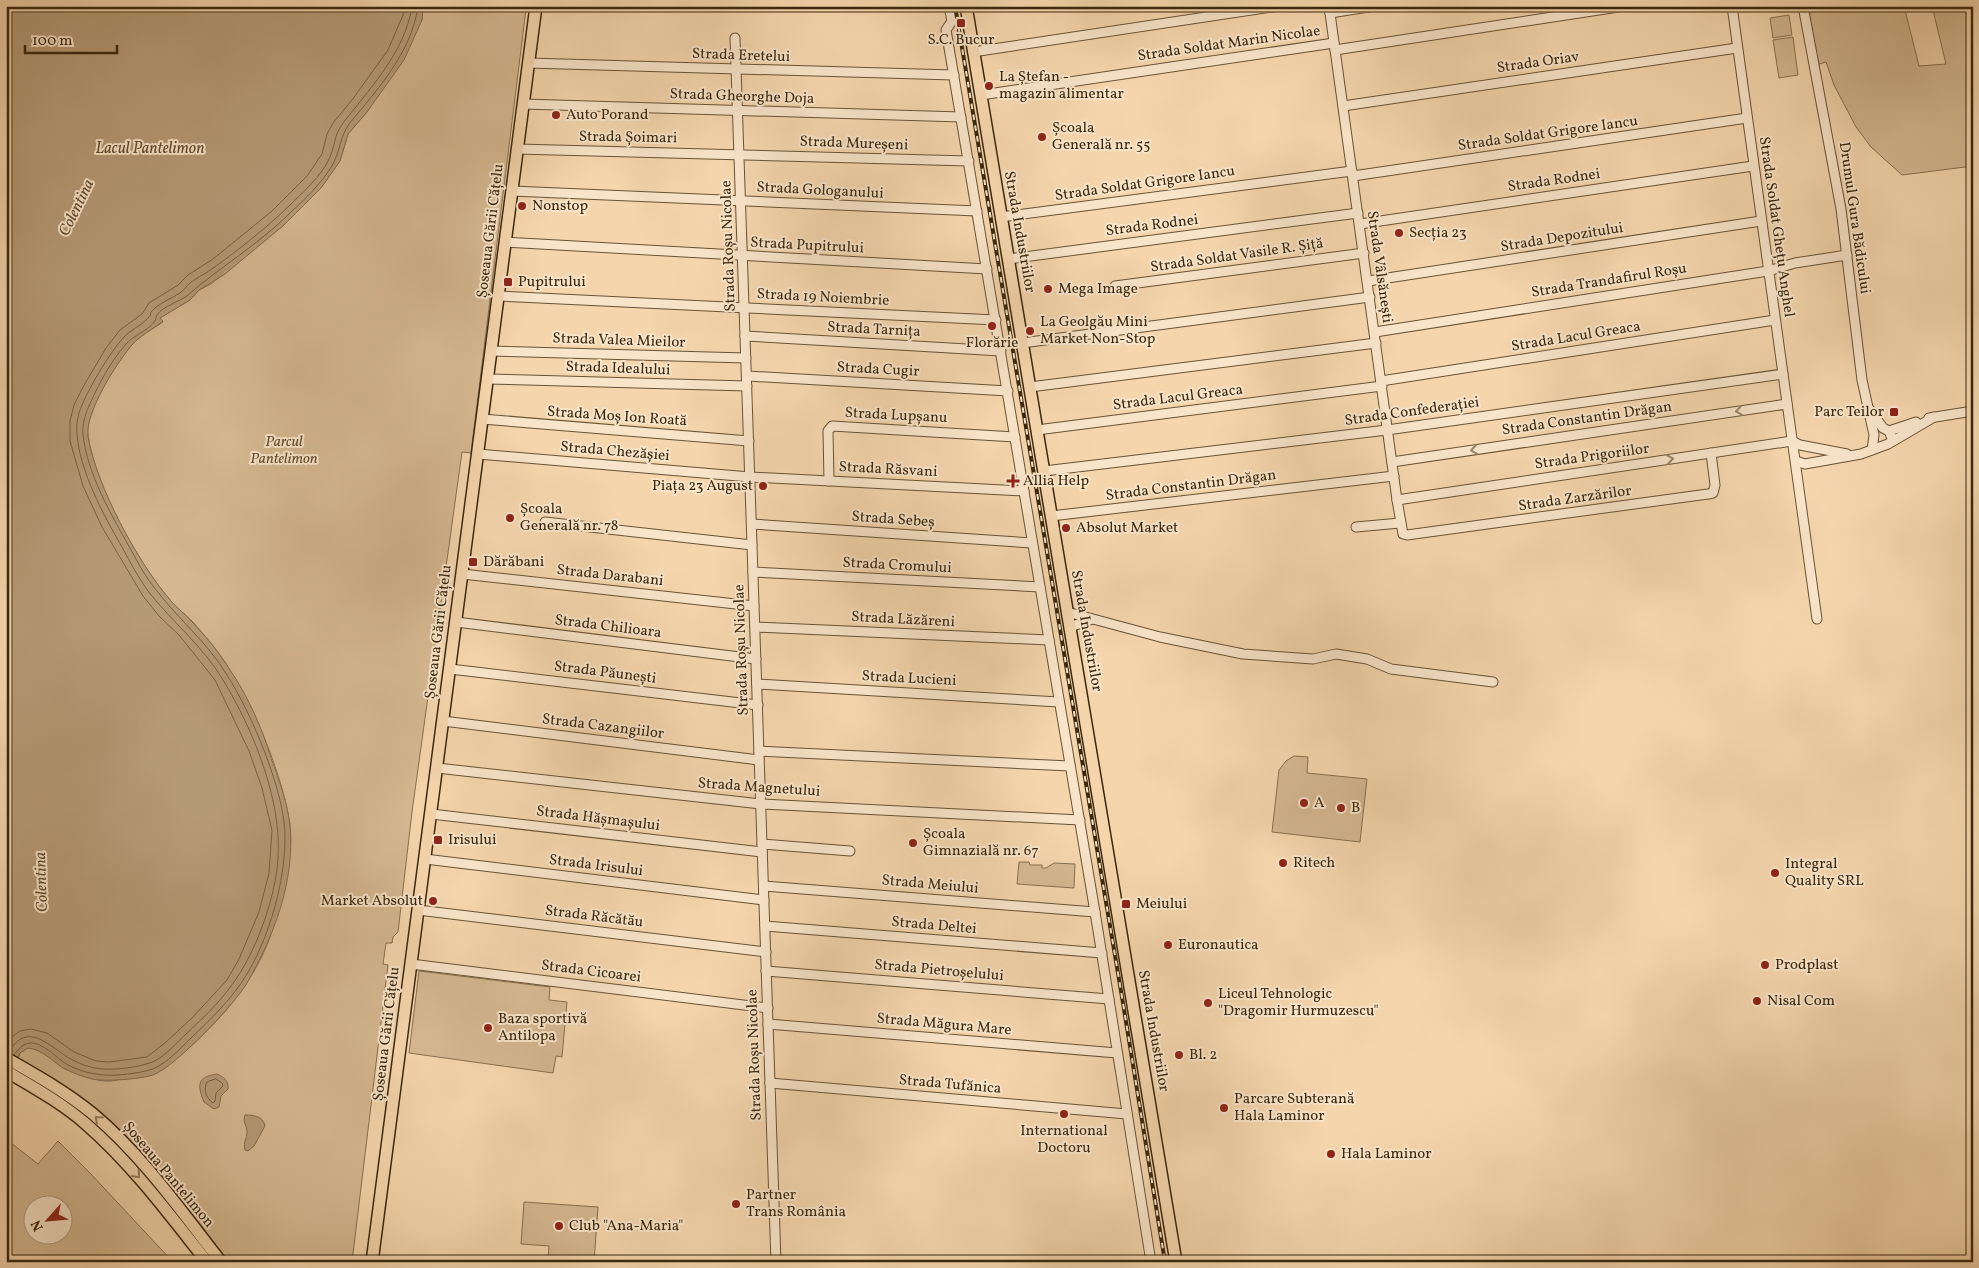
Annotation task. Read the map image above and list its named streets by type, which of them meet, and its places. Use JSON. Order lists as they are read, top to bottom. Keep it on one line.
{"streets":{"main road":["Șoseaua Gării Cățelu","Strada Industriilor","Șoseaua Pantelimon"],"street":["Strada Soldat Marin Nicolae","Strada Eretelui","Strada Oriav","Strada Gheorghe Doja","Strada Soldat Grigore Iancu","Strada Șoimari","Strada Mureșeni","Strada Rodnei","Strada Gologanului","Drumul Gura Bădicului","Strada Soldat Ghețu Anghel","Strada Depozitului","Strada Roșu Nicolae","Strada Pupitrului","Strada Soldat Vasile R. Șiță","Strada Vâlsănești","Strada Trandafirul Roșu","Strada 19 Noiembrie","Strada Tarnița","Strada Lacul Greaca","Strada Valea Mieilor","Strada Idealului","Strada Cugir","Strada Confederației","Strada Lupșanu","Strada Moș Ion Roată","Strada Constantin Drăgan","Strada Chezășiei","Strada Prigoriilor","Strada Răsvani","Strada Zarzărilor","Strada Sebeș","Strada Cromului","Strada Darabani","Strada Lăzăreni","Strada Chilioara","Strada Păunești","Strada Lucieni","Strada Cazangiilor","Strada Magnetului","Strada Hășmașului","Strada Irisului","Strada Meiului","Strada Răcătău","Strada Deltei","Strada Pietroșelului","Strada Cicoarei","Strada Măgura Mare","Strada Tufănica"]},"crossings":[["Strada Soldat Marin Nicolae","Strada Industriilor"],["Strada Soldat Marin Nicolae","Strada Vâlsănești"],["Strada Eretelui","Șoseaua Gării Cățelu"],["Strada Eretelui","Strada Roșu Nicolae"],["Strada Oriav","Strada Soldat Ghețu Anghel"],["Strada Oriav","Strada Vâlsănești"],["Strada Gheorghe Doja","Șoseaua Gării Cățelu"],["Strada Gheorghe Doja","Strada Roșu Nicolae"],["Strada Soldat Grigore Iancu","Strada Soldat Ghețu Anghel"],["Strada Soldat Grigore Iancu","Strada Industriilor"],["Strada Soldat Grigore Iancu","Strada Vâlsănești"],["Strada Șoimari","Strada Mureșeni"],["Strada Șoimari","Șoseaua Gării Cățelu"],["Strada Șoimari","Strada Roșu Nicolae"],["Strada Mureșeni","Strada Roșu Nicolae"],["Strada Rodnei","Strada Soldat Ghețu Anghel"],["Strada Rodnei","Strada Industriilor"],["Strada Rodnei","Strada Vâlsănești"],["Strada Gologanului","Șoseaua Gării Cățelu"],["Strada Gologanului","Strada Roșu Nicolae"],["Drumul Gura Bădicului","Strada Trandafirul Roșu"],["Strada Soldat Ghețu Anghel","Strada Depozitului"],["Strada Soldat Ghețu Anghel","Strada Trandafirul Roșu"],["Strada Soldat Ghețu Anghel","Strada Lacul Greaca"],["Strada Soldat Ghețu Anghel","Strada Confederației"],["Strada Soldat Ghețu Anghel","Strada Constantin Drăgan"],["Strada Soldat Ghețu Anghel","Strada Prigoriilor"],["Șoseaua Gării Cățelu","Strada Pupitrului"],["Șoseaua Gării Cățelu","Strada 19 Noiembrie"],["Șoseaua Gării Cățelu","Strada Valea Mieilor"],["Șoseaua Gării Cățelu","Strada Idealului"],["Șoseaua Gării Cățelu","Strada Moș Ion Roată"],["Șoseaua Gării Cățelu","Strada Chezășiei"],["Șoseaua Gării Cățelu","Strada Darabani"],["Șoseaua Gării Cățelu","Strada Chilioara"],["Șoseaua Gării Cățelu","Strada Păunești"],["Șoseaua Gării Cățelu","Strada Cazangiilor"],["Șoseaua Gării Cățelu","Strada Magnetului"],["Șoseaua Gării Cățelu","Strada Hășmașului"],["Șoseaua Gării Cățelu","Strada Irisului"],["Șoseaua Gării Cățelu","Strada Răcătău"],["Șoseaua Gării Cățelu","Strada Cicoarei"],["Strada Industriilor","Strada Lacul Greaca"],["Strada Industriilor","Strada Confederației"],["Strada Industriilor","Strada Constantin Drăgan"],["Strada Depozitului","Strada Vâlsănești"],["Strada Roșu Nicolae","Strada Pupitrului"],["Strada Roșu Nicolae","Strada 19 Noiembrie"],["Strada Roșu Nicolae","Strada Tarnița"],["Strada Roșu Nicolae","Strada Valea Mieilor"],["Strada Roșu Nicolae","Strada Idealului"],["Strada Roșu Nicolae","Strada Cugir"],["Strada Roșu Nicolae","Strada Moș Ion Roată"],["Strada Roșu Nicolae","Strada Chezășiei"],["Strada Roșu Nicolae","Strada Răsvani"],["Strada Roșu Nicolae","Strada Sebeș"],["Strada Roșu Nicolae","Strada Cromului"],["Strada Roșu Nicolae","Strada Darabani"],["Strada Roșu Nicolae","Strada Lăzăreni"],["Strada Roșu Nicolae","Strada Chilioara"],["Strada Roșu Nicolae","Strada Păunești"],["Strada Roșu Nicolae","Strada Lucieni"],["Strada Roșu Nicolae","Strada Cazangiilor"],["Strada Roșu Nicolae","Strada Magnetului"],["Strada Roșu Nicolae","Strada Hășmașului"],["Strada Roșu Nicolae","Strada Irisului"],["Strada Roșu Nicolae","Strada Meiului"],["Strada Roșu Nicolae","Strada Răcătău"],["Strada Roșu Nicolae","Strada Deltei"],["Strada Roșu Nicolae","Strada Pietroșelului"],["Strada Roșu Nicolae","Strada Cicoarei"],["Strada Roșu Nicolae","Strada Măgura Mare"],["Strada Roșu Nicolae","Strada Tufănica"],["Strada Soldat Vasile R. Șiță","Strada Vâlsănești"],["Strada Vâlsănești","Strada Trandafirul Roșu"],["Strada Vâlsănești","Strada Lacul Greaca"],["Strada Vâlsănești","Strada Confederației"],["Strada Vâlsănești","Strada Constantin Drăgan"],["Strada Vâlsănești","Strada Prigoriilor"],["Strada Vâlsănești","Strada Zarzărilor"],["Strada Lupșanu","Strada Răsvani"],["Strada Chezășiei","Strada Răsvani"],["Strada Prigoriilor","Strada Zarzărilor"]],"one_way":["Strada Constantin Drăgan","Strada Prigoriilor"],"water":["Lacul Pantelimon","Colentina"],"parks":["Parcul Pantelimon"],"places":{"transit":["S.C. Bucur","Pupitrului","Parc Teilor","Dărăbani","Irisului","Meiului"],"other":["La Ștefan - magazin alimentar","Auto Porand","Școala Generală nr. 55","Nonstop","Secția 23","Mega Image","Florărie","La Geolgău Mini Market Non-Stop","Piața 23 August","Școala Generală nr. 78","Absolut Market","A","B","Școala Gimnazială nr. 67","Ritech","Integral Quality SRL","Market Absolut","Euronautica","Prodplast","Nisal Com","Liceul Tehnologic \"Dragomir Hurmuzescu\"","Baza sportivă Antilopa","Bl. 2","Parcare Subterană Hala Laminor","International Doctoru","Hala Laminor","Partner Trans România","Club \"Ana-Maria\""],"health":["Allia Help"]},"scale_bar":"100 m","north":"bottom left"}
